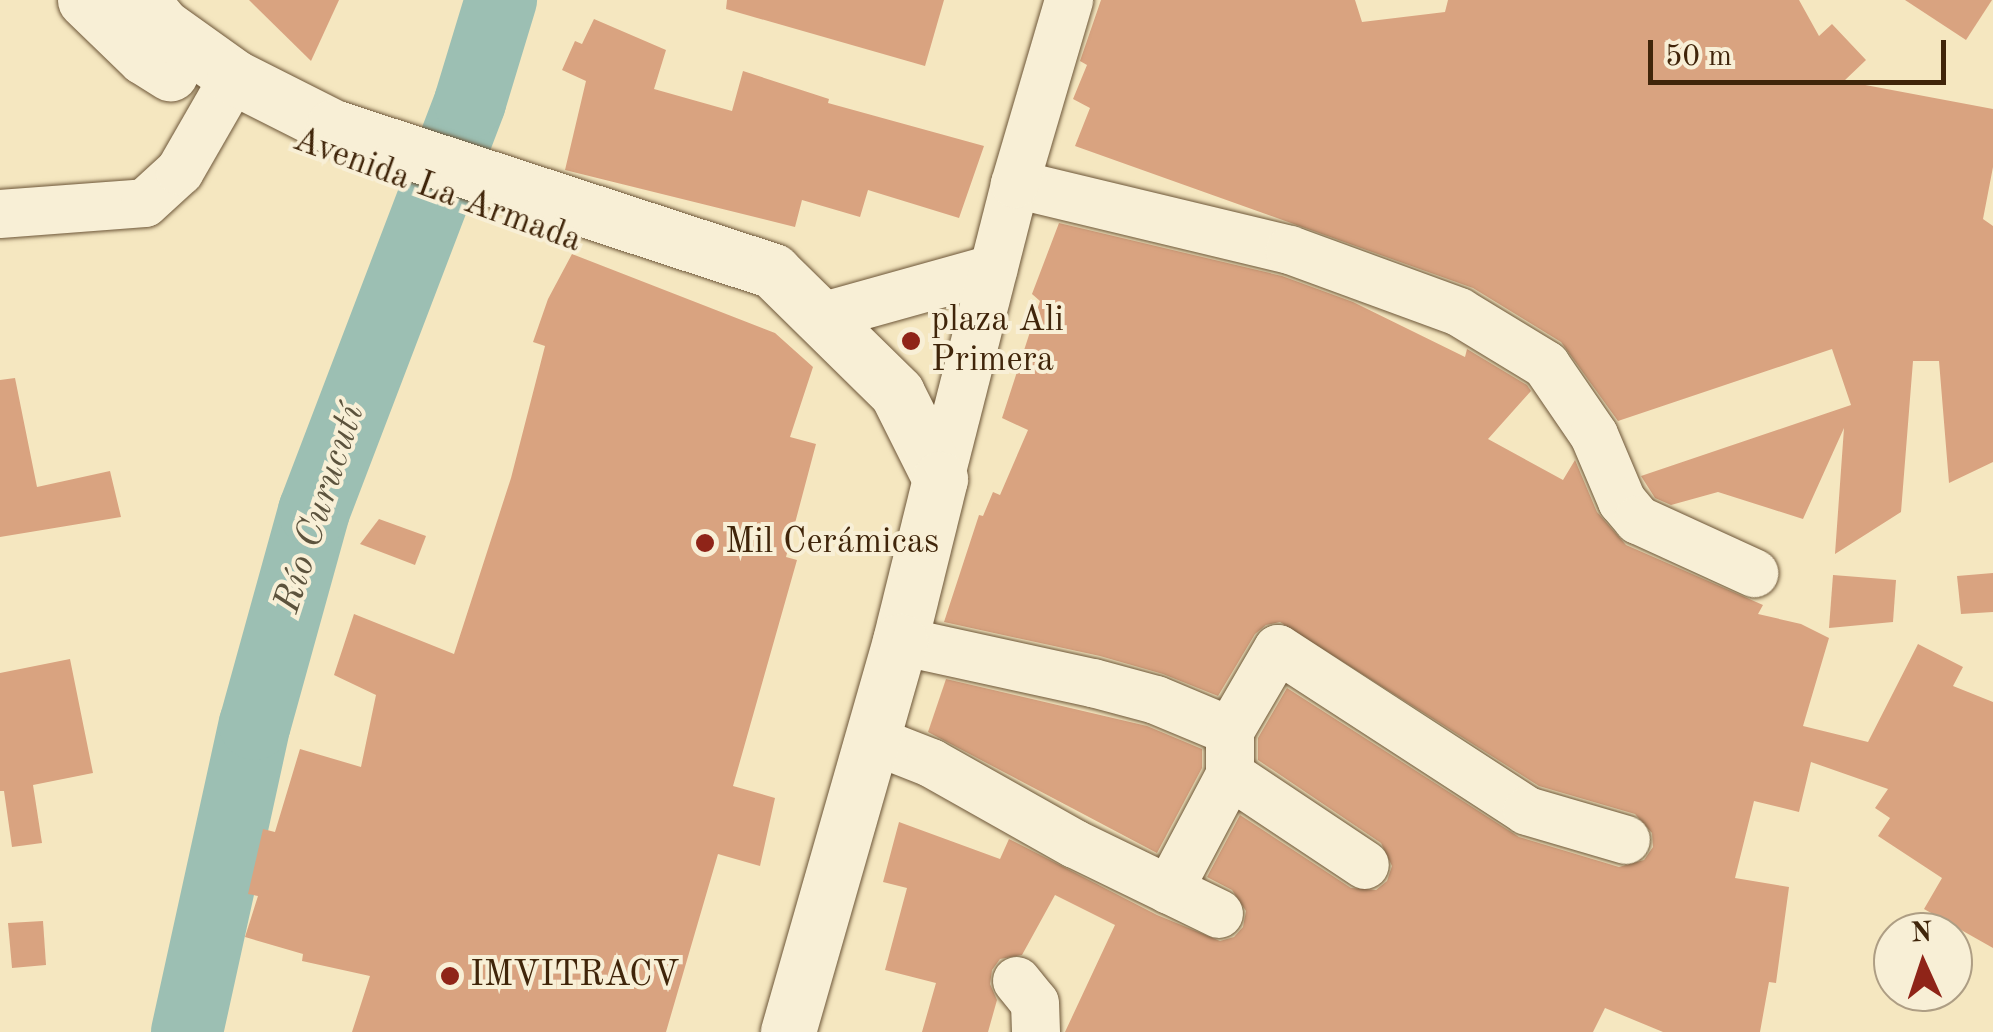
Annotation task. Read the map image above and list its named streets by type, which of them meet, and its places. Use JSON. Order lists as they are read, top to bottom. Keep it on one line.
{"streets":{"main road":["Avenida La Armada"]},"water":["Río Curucutí"],"places":["plaza Ali Primera","Mil Cerámicas","IMVITRACV"],"scale_bar":"50 m","north":"top"}
